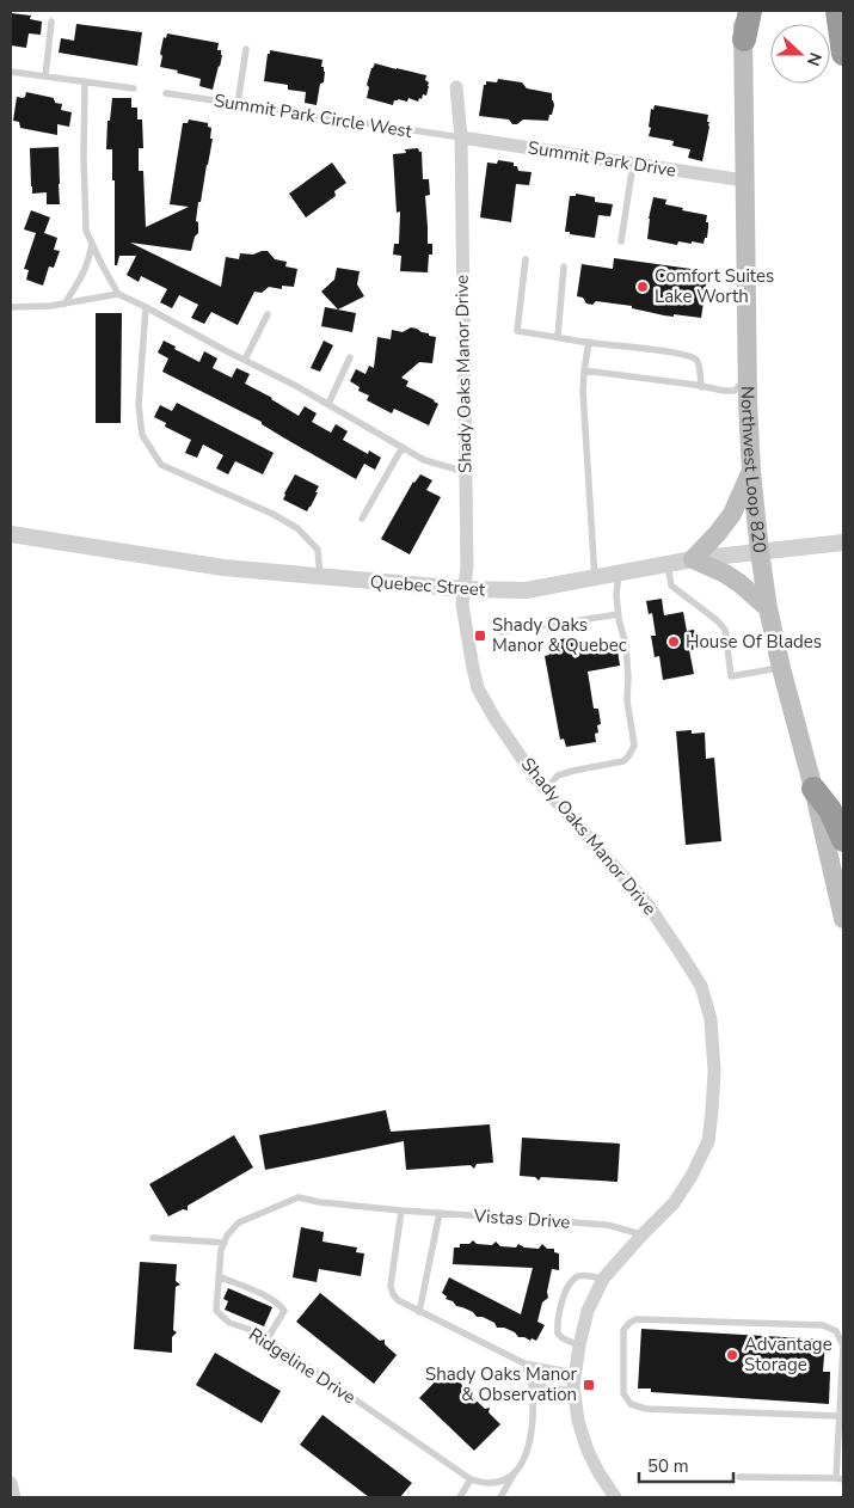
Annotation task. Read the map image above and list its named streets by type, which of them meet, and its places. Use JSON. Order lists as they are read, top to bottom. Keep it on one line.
{"streets":{"main road":["Northwest Loop 820"],"street":["Summit Park Drive","Shady Oaks Manor Drive","Quebec Street"],"lane":["Summit Park Circle West","Vistas Drive","Ridgeline Drive"]},"crossings":[["Summit Park Circle West","Summit Park Drive"],["Summit Park Circle West","Shady Oaks Manor Drive"],["Summit Park Drive","Shady Oaks Manor Drive"],["Summit Park Drive","Northwest Loop 820"],["Shady Oaks Manor Drive","Quebec Street"],["Shady Oaks Manor Drive","Vistas Drive"],["Northwest Loop 820","Quebec Street"],["Vistas Drive","Ridgeline Drive"]],"places":{"other":["Comfort Suites Lake Worth","House Of Blades","Advantage Storage"],"transit":["Shady Oaks Manor & Quebec","Shady Oaks Manor & Observation"]},"scale_bar":"50 m","north":"right"}
